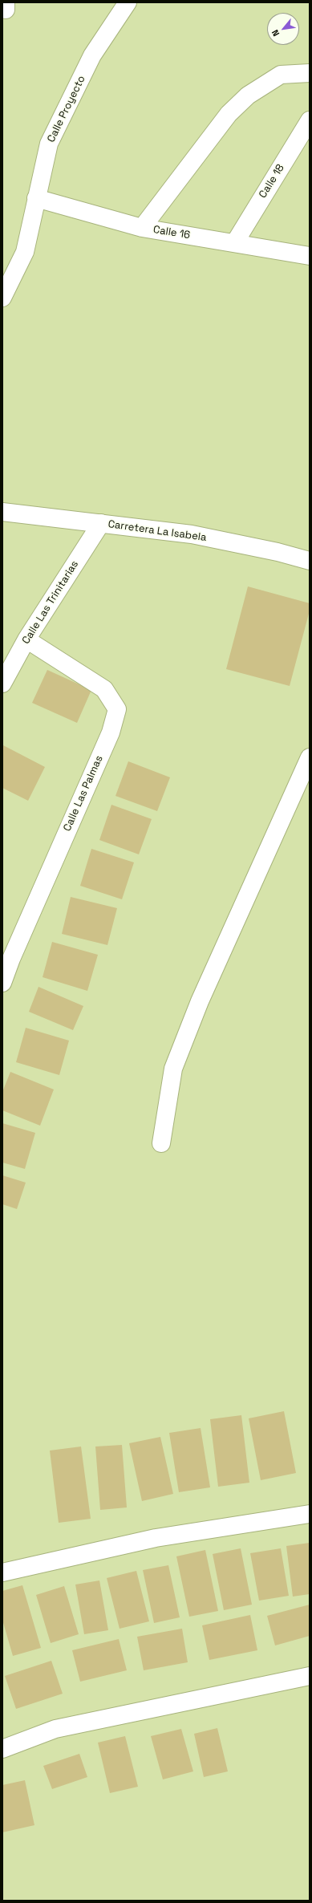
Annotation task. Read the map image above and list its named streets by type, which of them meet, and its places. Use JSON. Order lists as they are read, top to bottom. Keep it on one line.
{"streets":{"street":["Calle Proyecto","Calle 18","Calle 16","Carretera La Isabela","Calle Las Trinitarias","Calle Las Palmas"]},"crossings":[["Calle Proyecto","Calle 16"],["Calle 18","Calle 16"],["Carretera La Isabela","Calle Las Trinitarias"],["Calle Las Trinitarias","Calle Las Palmas"]],"north":"bottom left"}
